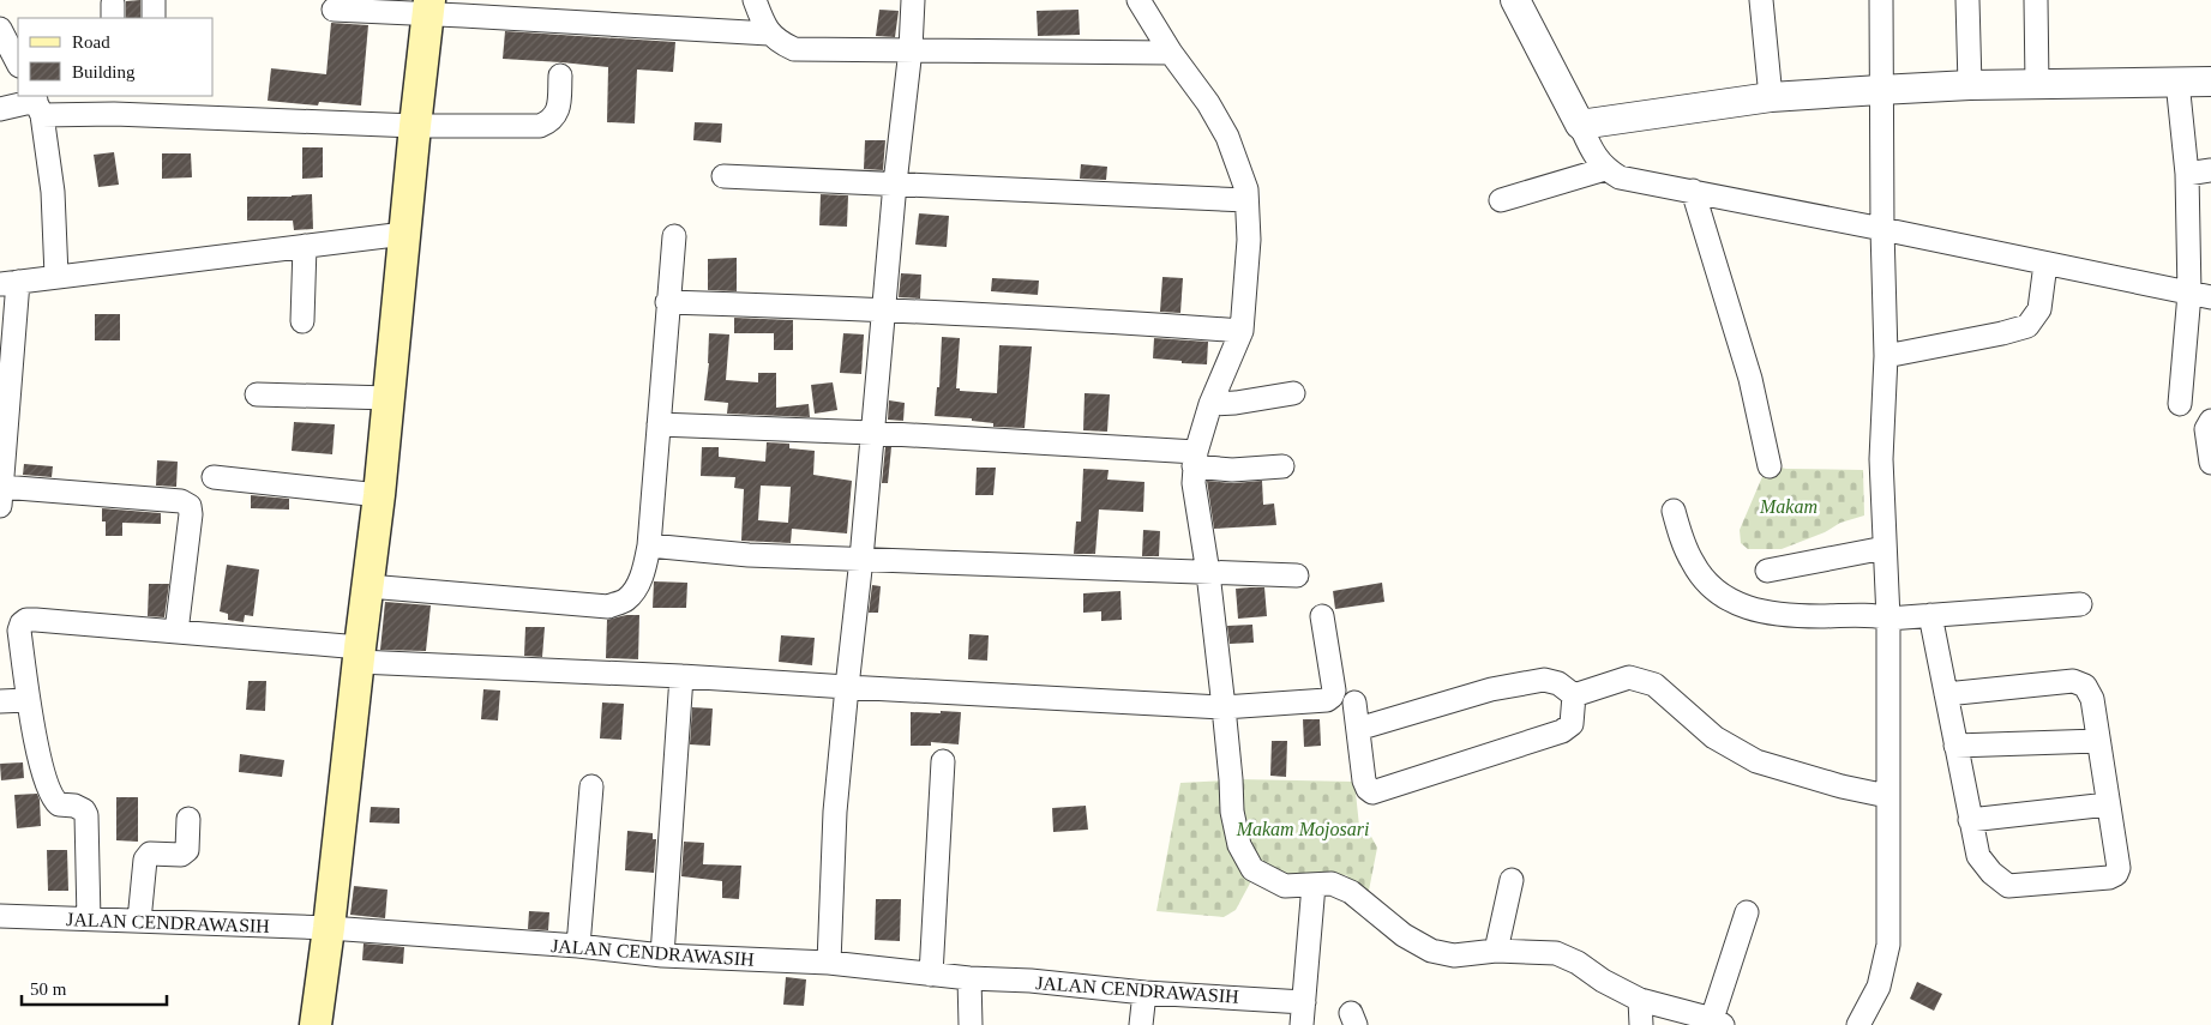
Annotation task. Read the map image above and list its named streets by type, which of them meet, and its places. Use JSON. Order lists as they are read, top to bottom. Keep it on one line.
{"streets":{"street":["JALAN CENDRAWASIH"]},"parks":["Makam","Makam Mojosari"],"legend":["Road","Building"],"scale_bar":"50 m"}
